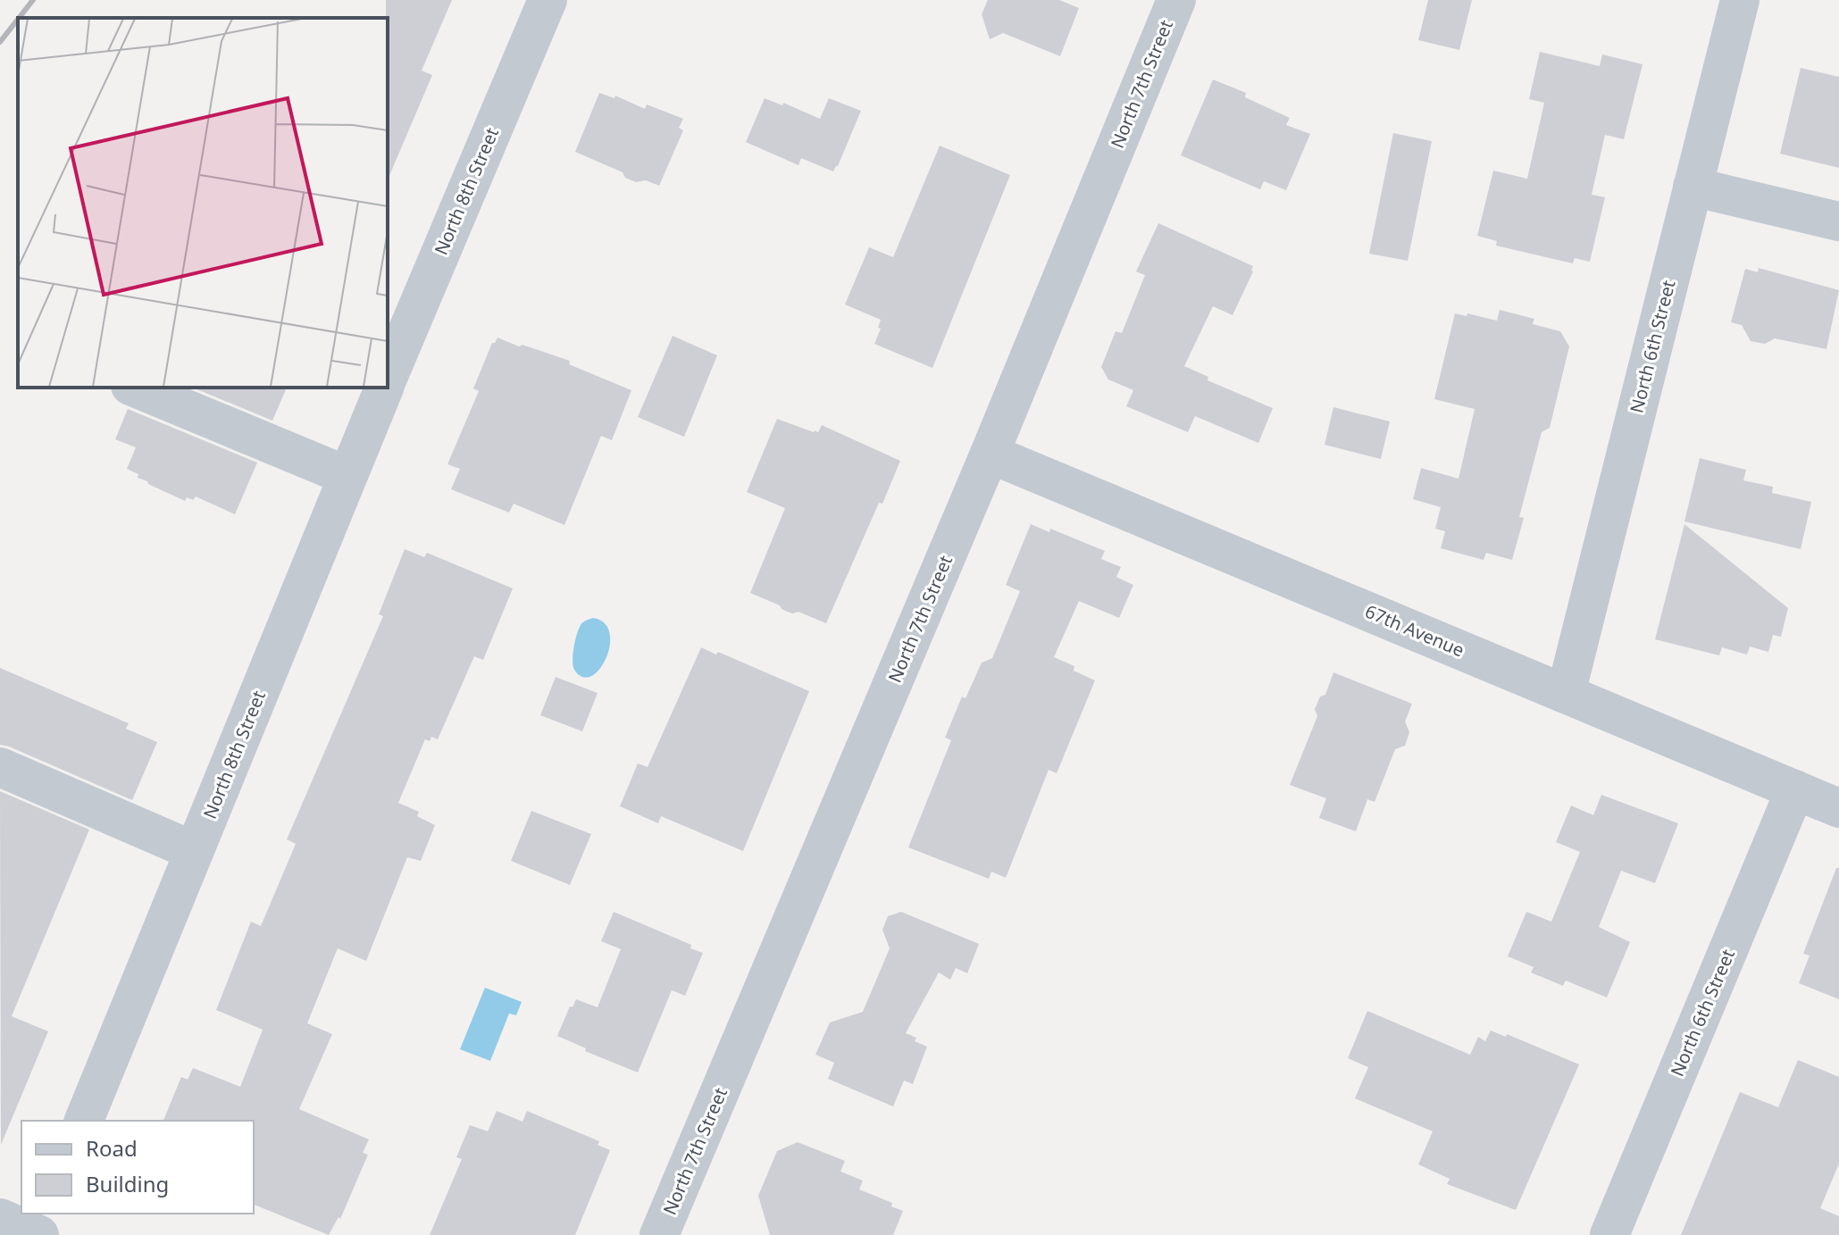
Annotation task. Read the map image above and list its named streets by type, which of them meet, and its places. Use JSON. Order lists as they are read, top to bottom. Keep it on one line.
{"streets":{"street":["North 7th Street","North 8th Street","North 6th Street","67th Avenue"]},"crossings":[["North 7th Street","67th Avenue"],["North 6th Street","67th Avenue"]],"legend":["Road","Building"]}
